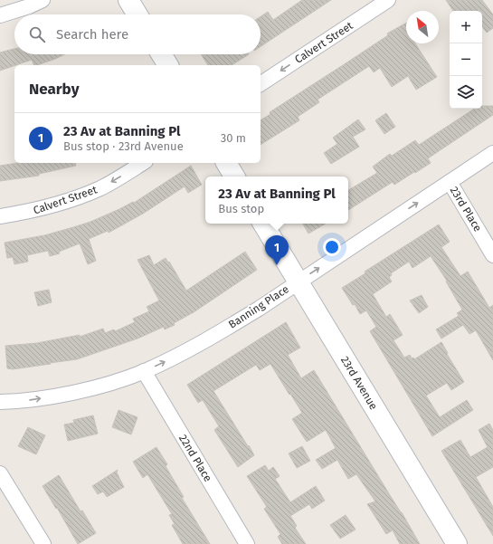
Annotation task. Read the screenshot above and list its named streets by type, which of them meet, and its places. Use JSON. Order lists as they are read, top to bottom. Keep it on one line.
{"streets":{"street":["Calvert Street","23rd Place","Banning Place","23rd Avenue","22nd Place"]},"crossings":[["23rd Place","Banning Place"],["Banning Place","23rd Avenue"],["Banning Place","22nd Place"]],"one_way":["Calvert Street","Banning Place"],"north":"top left","page":{"map_buttons":["+","−"],"search":"Search here","heading":"Nearby","list":[{"mark":"1","name":"23 Av at Banning Pl","note":"Bus stop · 23rd Avenue","value":"30 m"}],"popup":["23 Av at Banning Pl","Bus stop"],"pins":"1"}}
